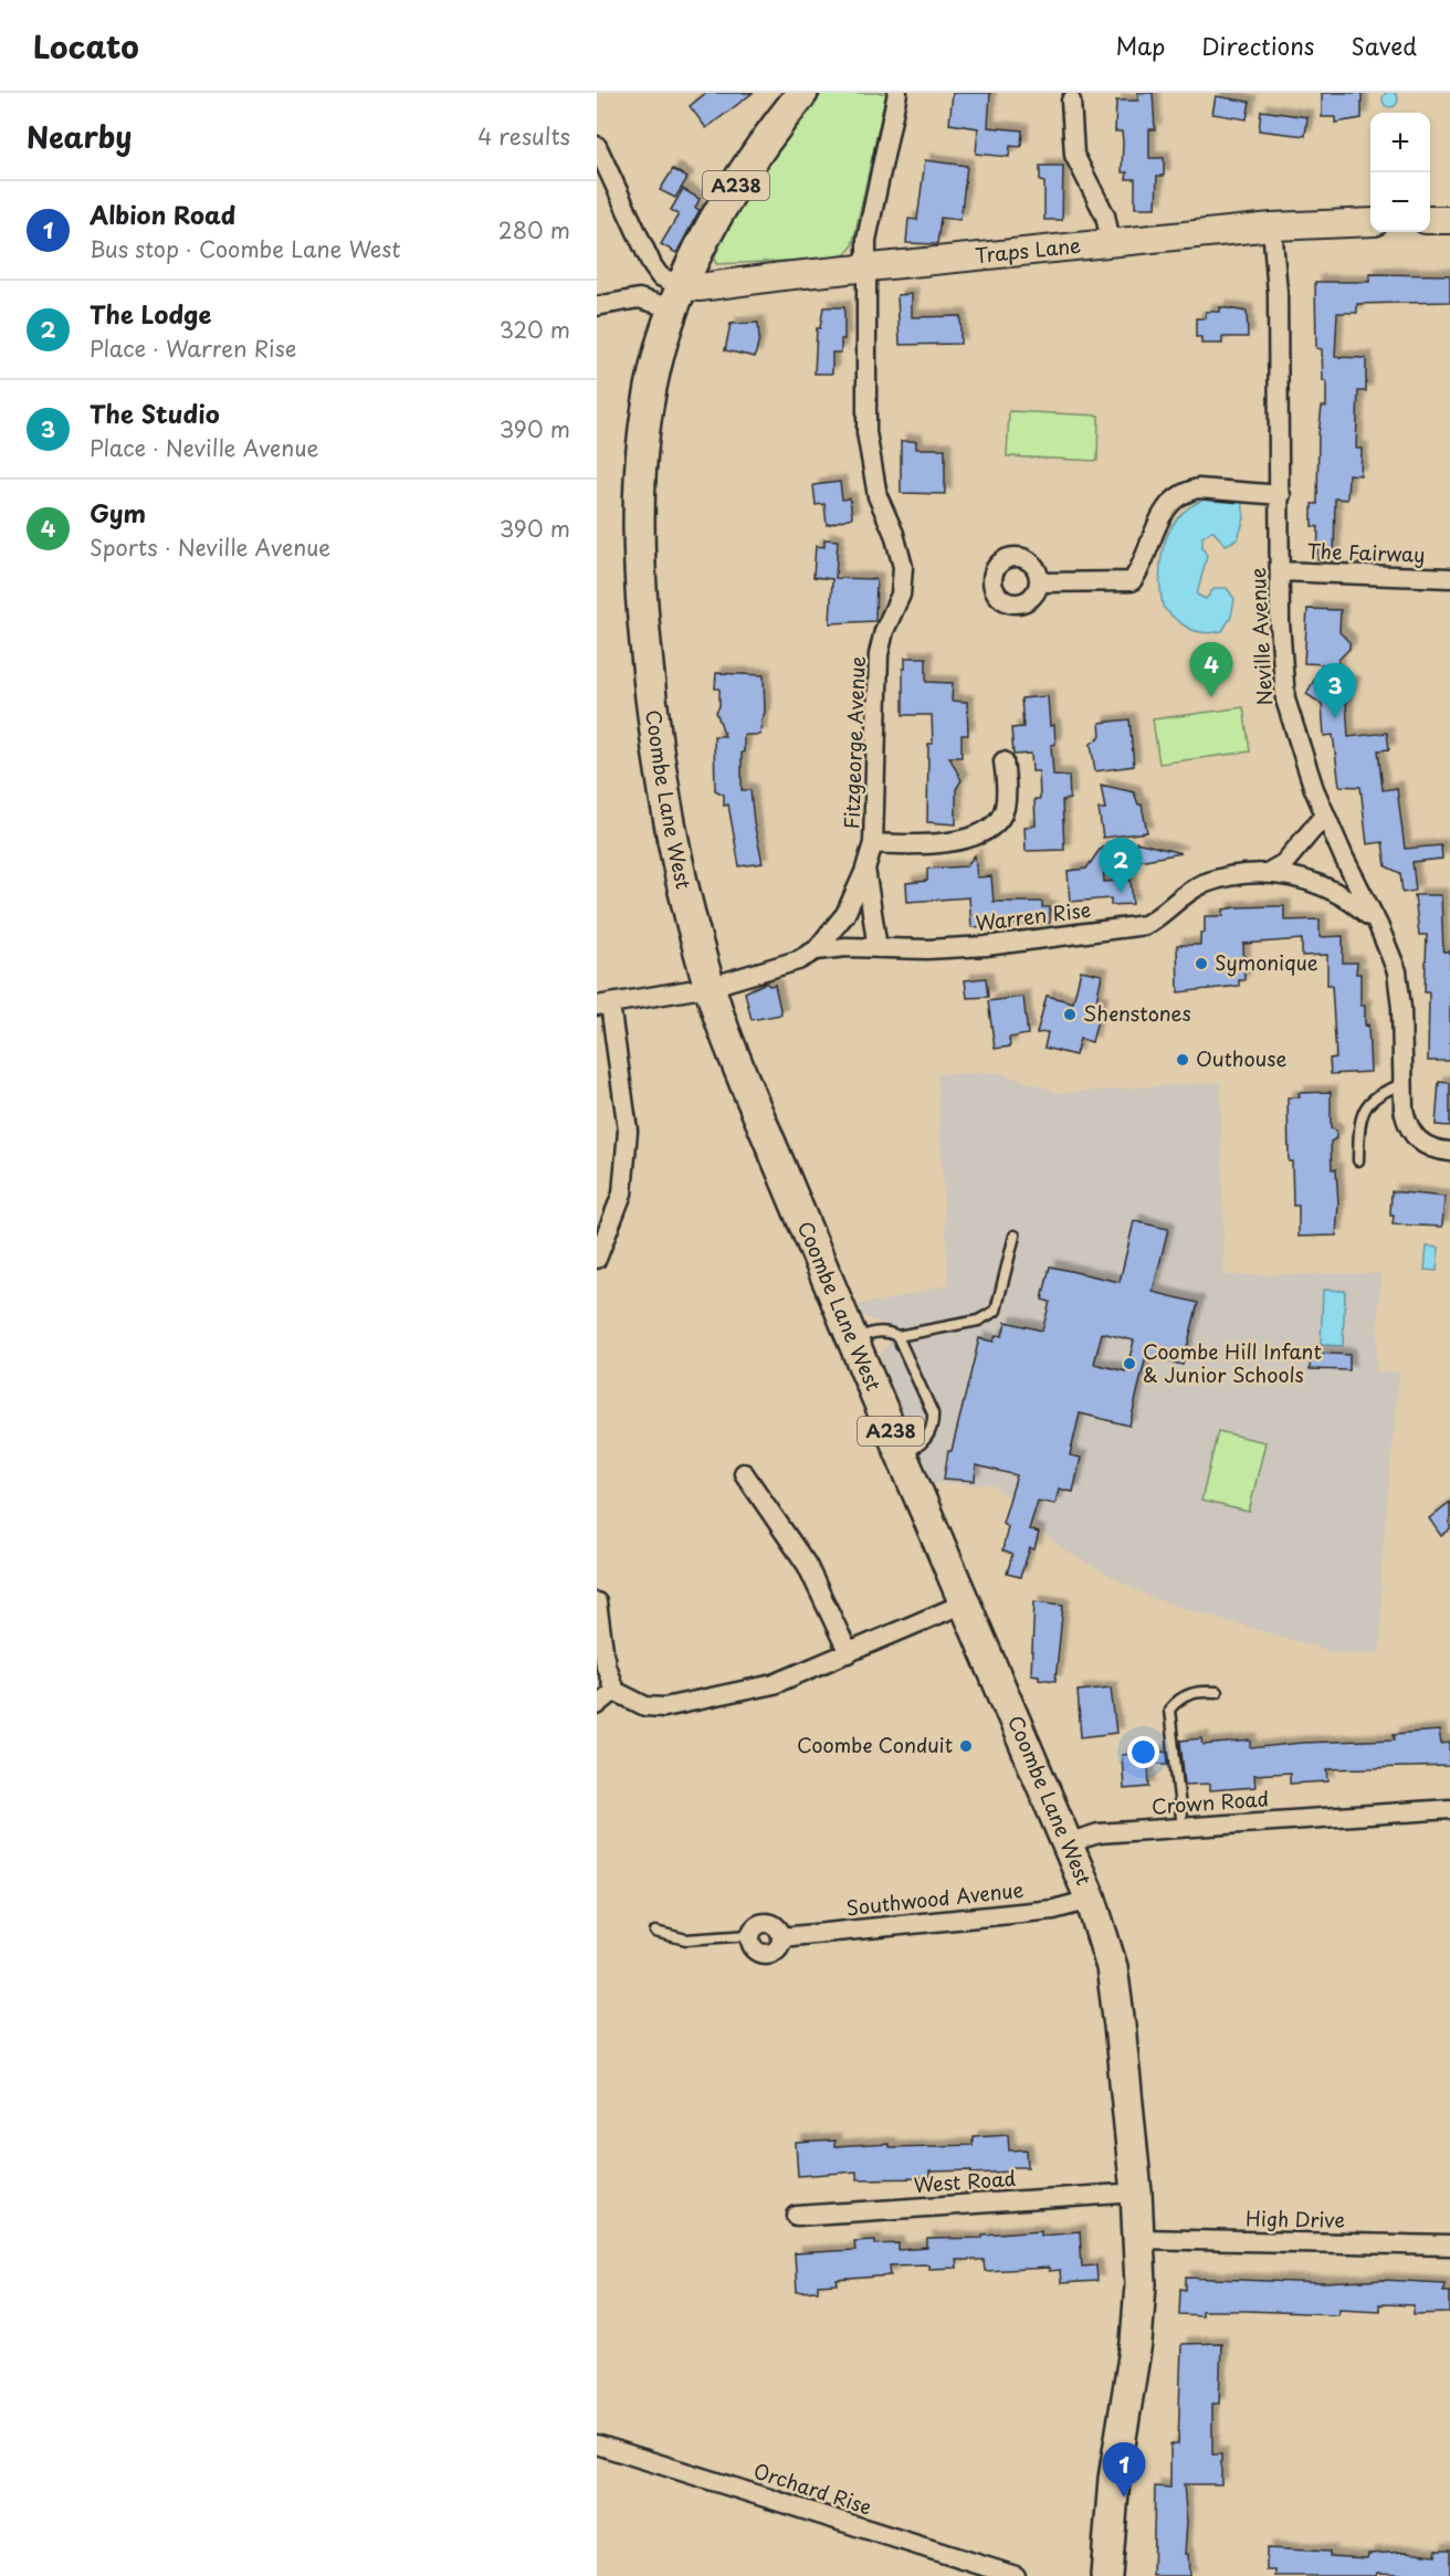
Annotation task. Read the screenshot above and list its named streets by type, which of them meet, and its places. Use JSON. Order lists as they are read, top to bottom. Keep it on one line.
{"streets":{"main road":["A238","Traps Lane","Coombe Lane West"],"street":["The Fairway","Neville Avenue","Fitzgeorge Avenue","Warren Rise","Crown Road","Southwood Avenue","West Road","High Drive","Orchard Rise"]},"crossings":[["Traps Lane","Neville Avenue"],["Traps Lane","Fitzgeorge Avenue"],["Traps Lane","Coombe Lane West"],["The Fairway","Neville Avenue"],["Neville Avenue","Warren Rise"],["Fitzgeorge Avenue","Warren Rise"],["Coombe Lane West","Warren Rise"],["Coombe Lane West","Crown Road"],["Coombe Lane West","Southwood Avenue"],["Coombe Lane West","West Road"],["Coombe Lane West","High Drive"]],"places":["Symonique","Shenstones","Outhouse","Coombe Hill Infant & Junior Schools","Coombe Conduit"],"page":{"header":"Locato","nav":["Map","Directions","Saved"],"heading":["Nearby","4 results"],"map_buttons":["+","−"],"list":[{"mark":"1","name":"Albion Road","note":"Bus stop · Coombe Lane West","value":"280 m"},{"mark":"2","name":"The Lodge","note":"Place · Warren Rise","value":"320 m"},{"mark":"3","name":"The Studio","note":"Place · Neville Avenue","value":"390 m"},{"mark":"4","name":"Gym","note":"Sports · Neville Avenue","value":"390 m"}],"pins":["4","3","2","1"]}}
